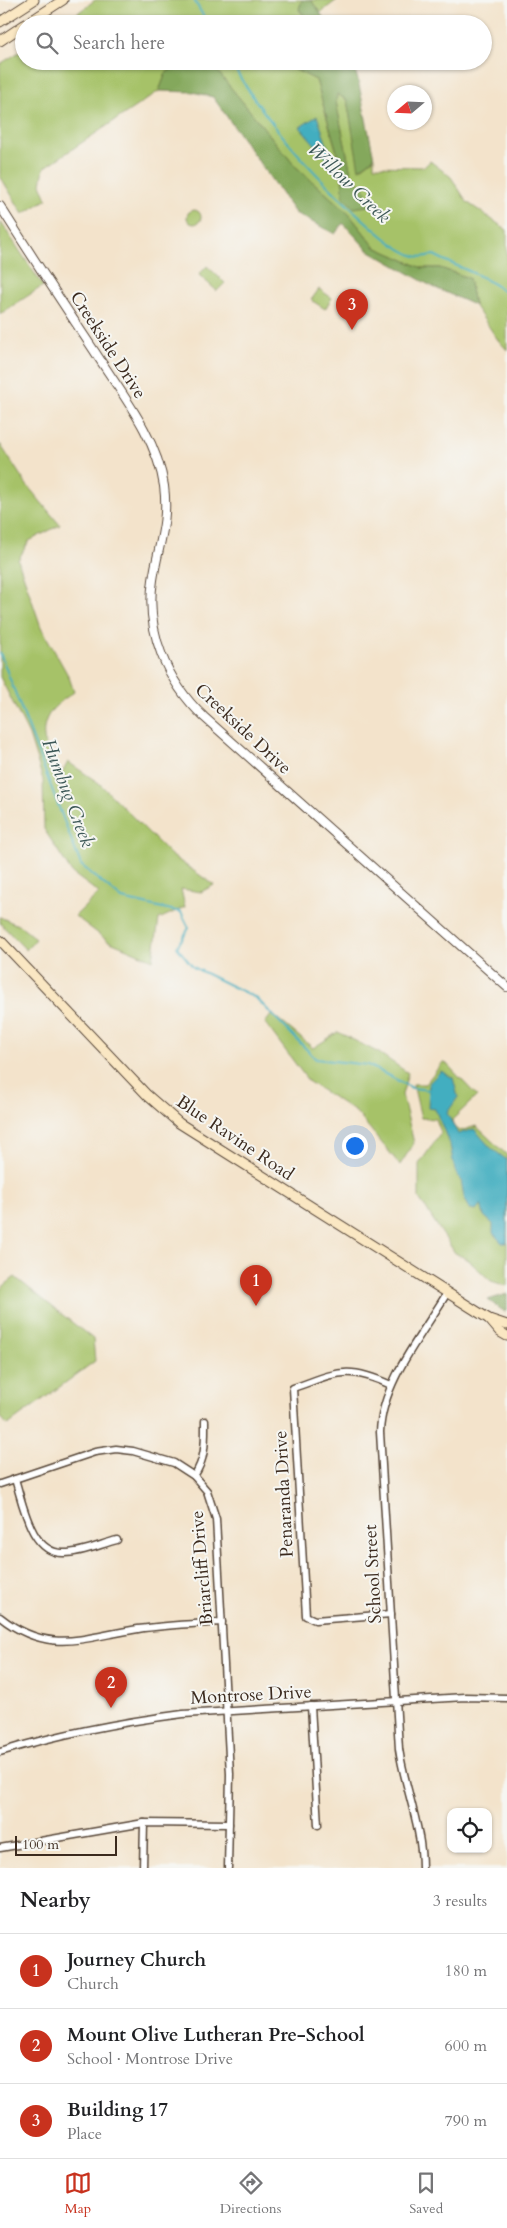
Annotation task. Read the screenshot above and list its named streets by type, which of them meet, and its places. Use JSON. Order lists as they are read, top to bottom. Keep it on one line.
{"streets":{"main road":["Blue Ravine Road"],"street":["Creekside Drive","Penaranda Drive","Briarcliff Drive","School Street","Montrose Drive"]},"crossings":[["Blue Ravine Road","School Street"],["Penaranda Drive","School Street"],["Briarcliff Drive","Montrose Drive"],["School Street","Montrose Drive"]],"water":["Willow Creek","Humbug Creek"],"scale_bar":"100 m","north":"left","page":{"search":"Search here","pins":["3","1","2"],"scale":"100 m","heading":["Nearby","3 results"],"list":[{"mark":"1","name":"Journey Church","note":"Church","value":"180 m"},{"mark":"2","name":"Mount Olive Lutheran Pre-School","note":"School · Montrose Drive","value":"600 m"},{"mark":"3","name":"Building 17","note":"Place","value":"790 m"}],"nav":["Map","Directions","Saved"]}}
